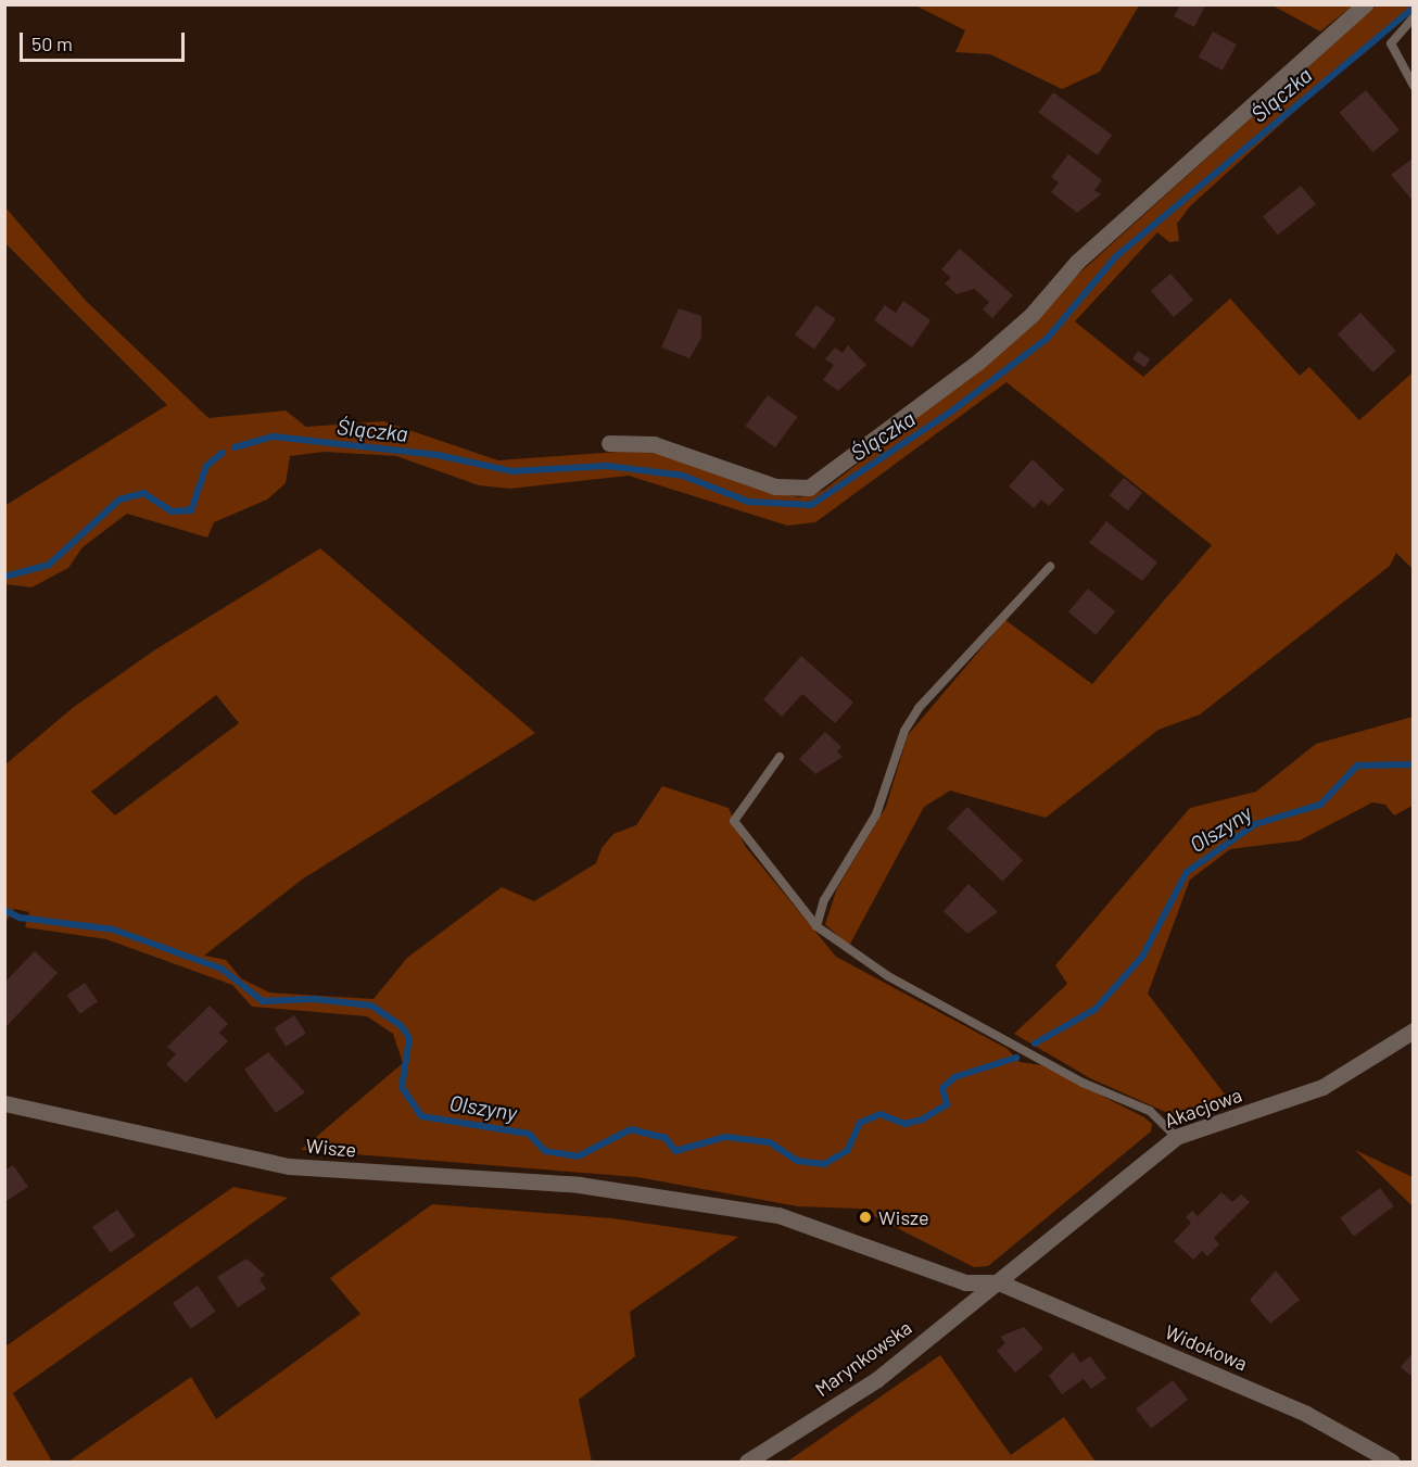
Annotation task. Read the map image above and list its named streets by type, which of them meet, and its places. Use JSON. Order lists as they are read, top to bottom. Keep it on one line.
{"streets":{"street":["Akacjowa","Wisze","Widokowa","Marynkowska"]},"crossings":[["Akacjowa","Wisze"],["Akacjowa","Widokowa"],["Akacjowa","Marynkowska"],["Wisze","Widokowa"],["Wisze","Marynkowska"],["Widokowa","Marynkowska"]],"water":["Ślączka","Olszyny"],"places":["Wisze"],"scale_bar":"50 m"}
